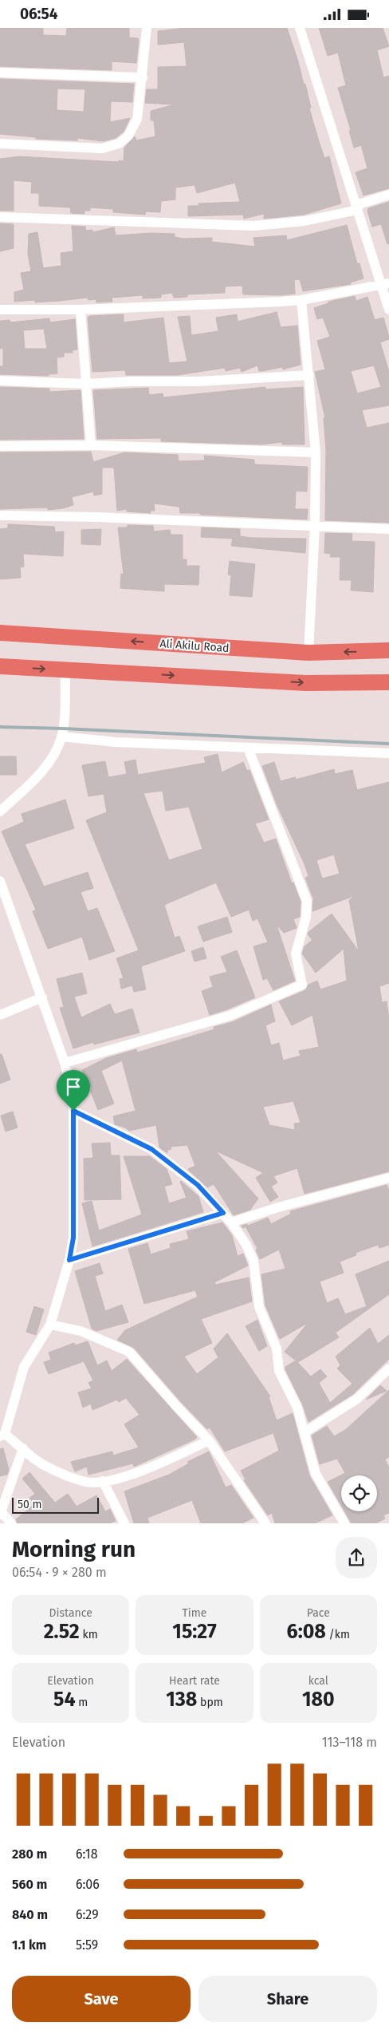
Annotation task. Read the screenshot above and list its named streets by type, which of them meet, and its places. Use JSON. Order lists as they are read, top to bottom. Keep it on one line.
{"streets":{"main road":["Ali Akilu Road"]},"scale_bar":"50 m","page":{"status":"06:54","scale":"50 m","heading":["Morning run","06:54 · 9 × 280 m"],"stats":[["Distance","2.52 km"],["Time","15:27"],["Pace","6:08 /km"],["Elevation","54 m"],["Heart rate","138 bpm"],["kcal","180"]],"chart":["Elevation","113–118 m"],"list":[{"name":"280 m","note":"6:18"},{"name":"560 m","note":"6:06"},{"name":"840 m","note":"6:29"},{"name":"1.1 km","note":"5:59"}],"buttons":["Save","Share"]}}
